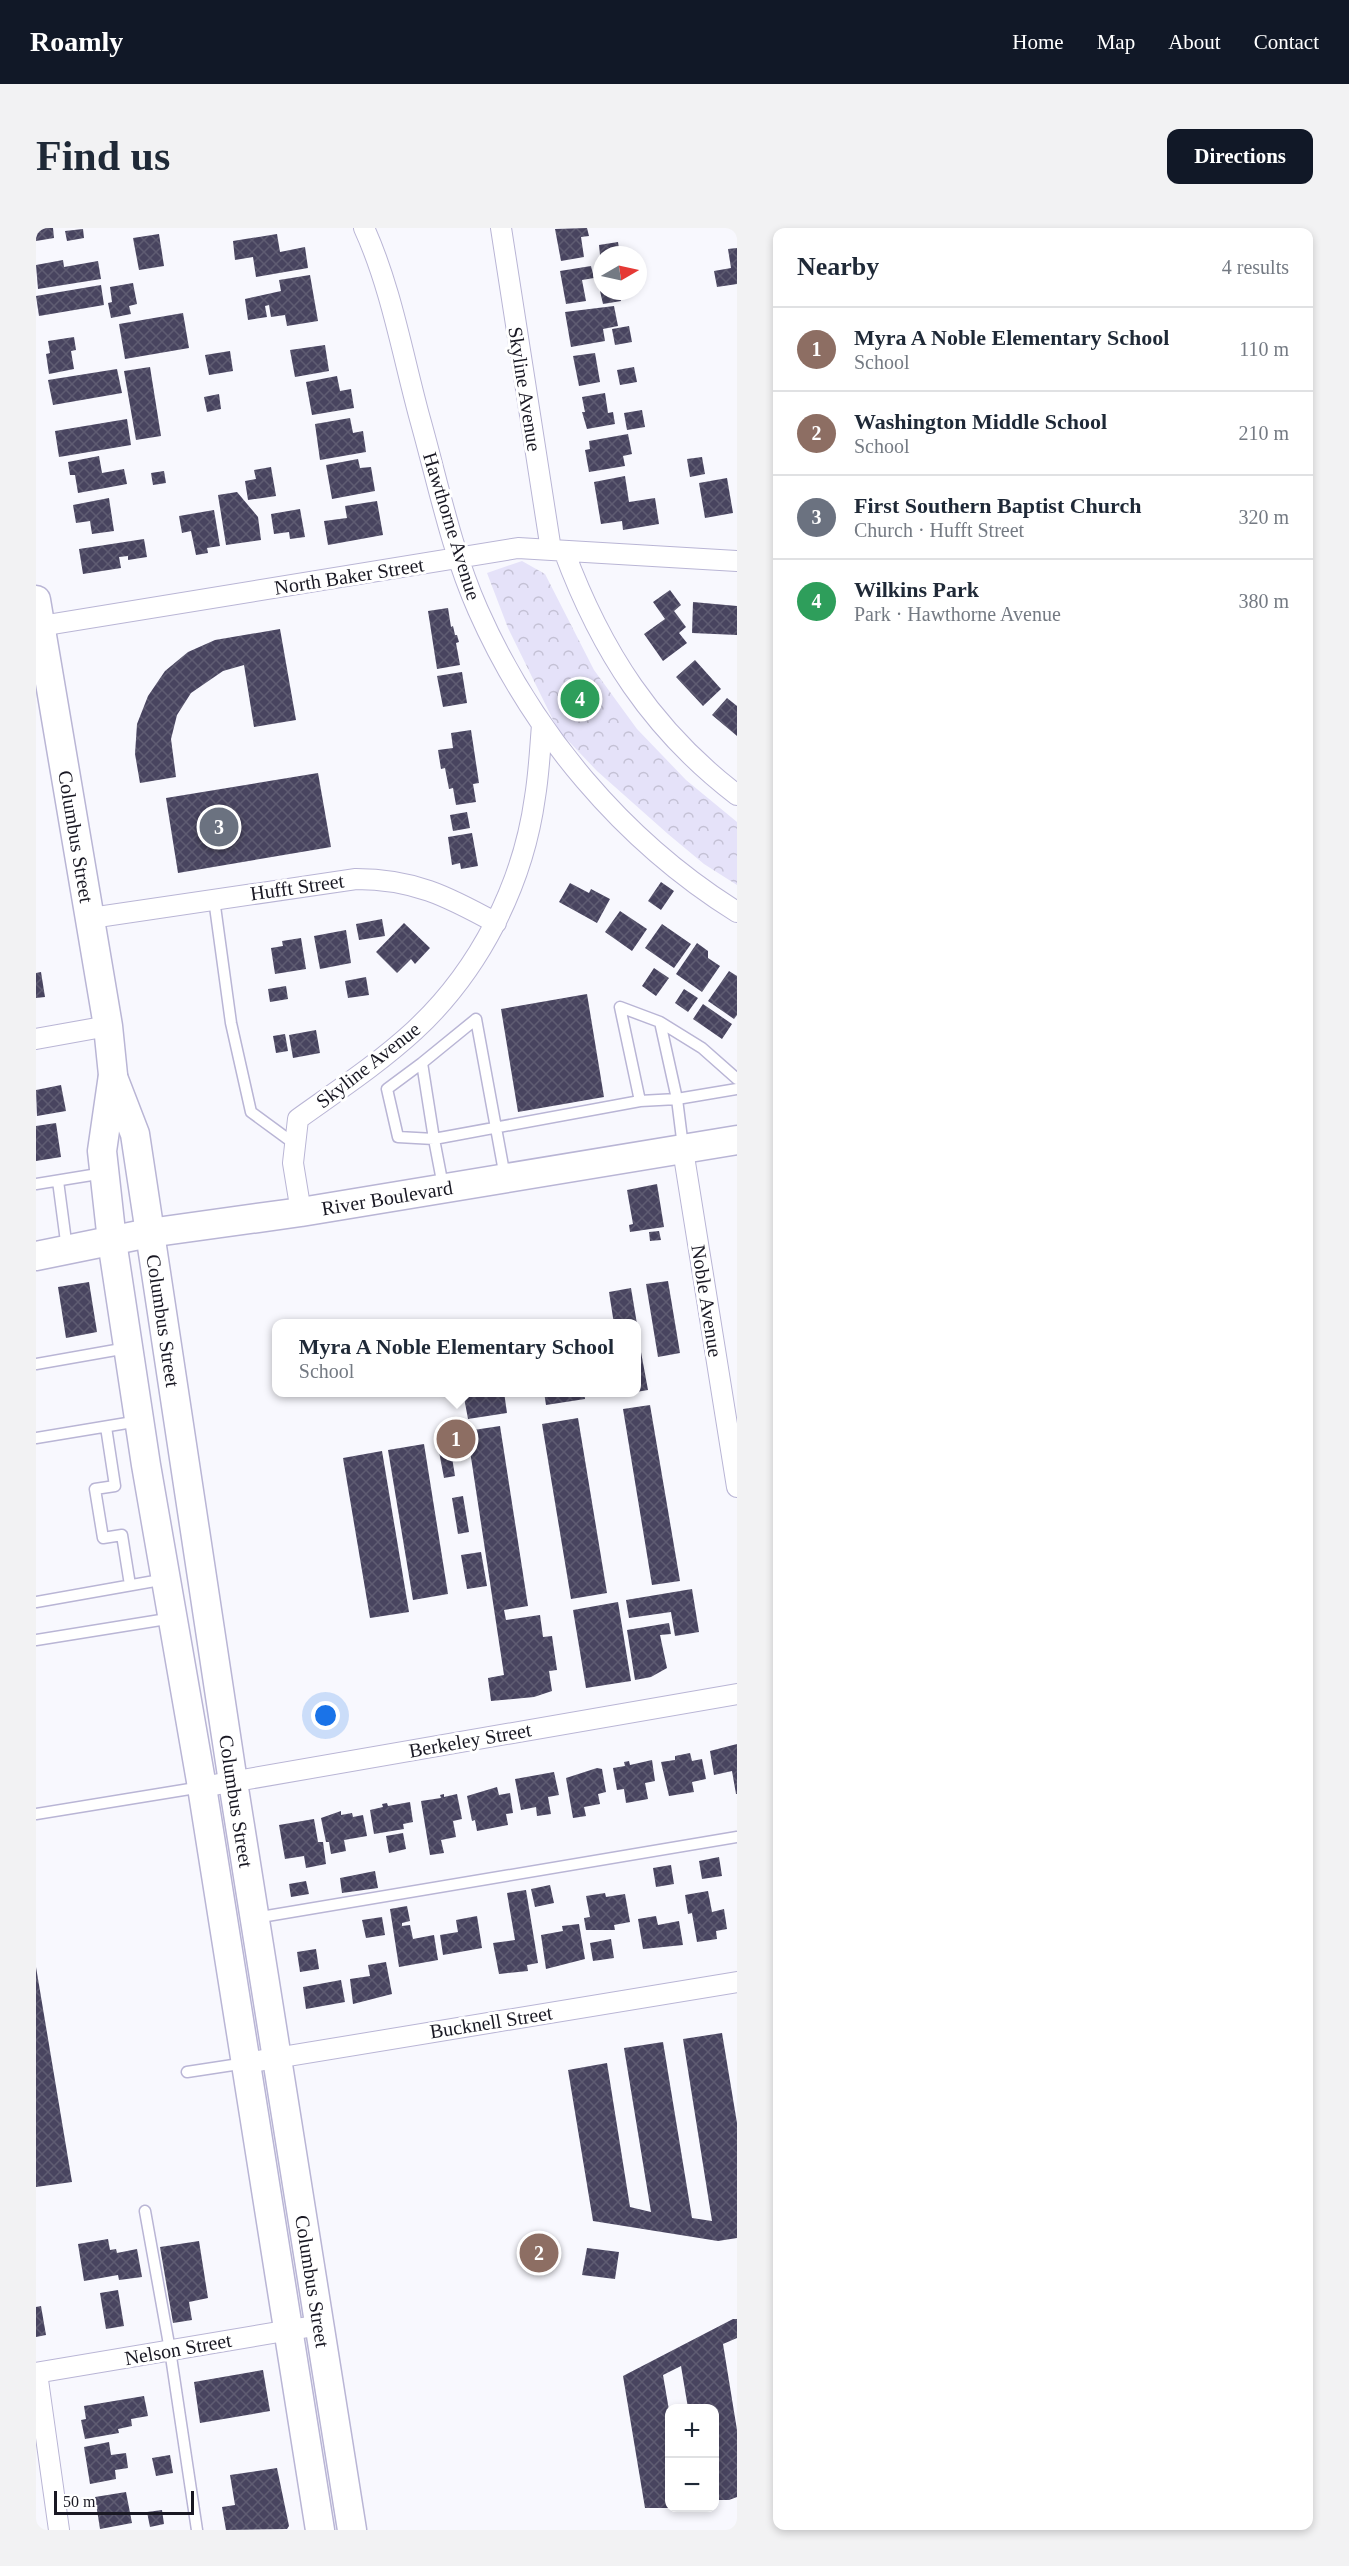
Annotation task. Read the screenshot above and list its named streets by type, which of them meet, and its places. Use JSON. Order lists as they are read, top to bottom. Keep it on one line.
{"streets":{"main road":["Columbus Street","River Boulevard"],"street":["Skyline Avenue","Hawthorne Avenue","North Baker Street","Hufft Street","Noble Avenue","Berkeley Street","Bucknell Street","Nelson Street"]},"crossings":[["Skyline Avenue","Hawthorne Avenue"],["Skyline Avenue","North Baker Street"],["Skyline Avenue","Hufft Street"],["Skyline Avenue","River Boulevard"],["Hawthorne Avenue","North Baker Street"],["North Baker Street","Columbus Street"],["Columbus Street","Hufft Street"],["Columbus Street","River Boulevard"],["Columbus Street","Berkeley Street"],["Columbus Street","Bucknell Street"],["Columbus Street","Nelson Street"],["River Boulevard","Noble Avenue"]],"scale_bar":"50 m","north":"right","page":{"header":"Roamly","nav":["Home","Map","About","Contact"],"buttons":"Directions","title":"Find us","heading":["Nearby","4 results"],"list":[{"mark":"1","name":"Myra A Noble Elementary School","note":"School","value":"110 m"},{"mark":"2","name":"Washington Middle School","note":"School","value":"210 m"},{"mark":"3","name":"First Southern Baptist Church","note":"Church · Hufft Street","value":"320 m"},{"mark":"4","name":"Wilkins Park","note":"Park · Hawthorne Avenue","value":"380 m"}],"pins":["4","3","1","2"],"popup":["Myra A Noble Elementary School","School"],"map_buttons":["+","−"],"scale":"50 m"}}
